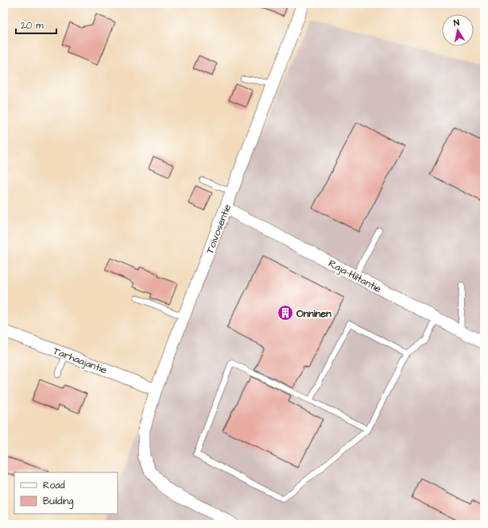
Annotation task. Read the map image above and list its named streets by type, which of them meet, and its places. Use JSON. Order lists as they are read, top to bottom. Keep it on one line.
{"streets":{"street":["Toivosentie","Raja-Hiltantie","Tarhaajantie"]},"crossings":[["Toivosentie","Raja-Hiltantie"],["Toivosentie","Tarhaajantie"]],"places":{"building":["Onninen"]},"legend":["Road","Building"],"scale_bar":"20 m","north":"top"}
